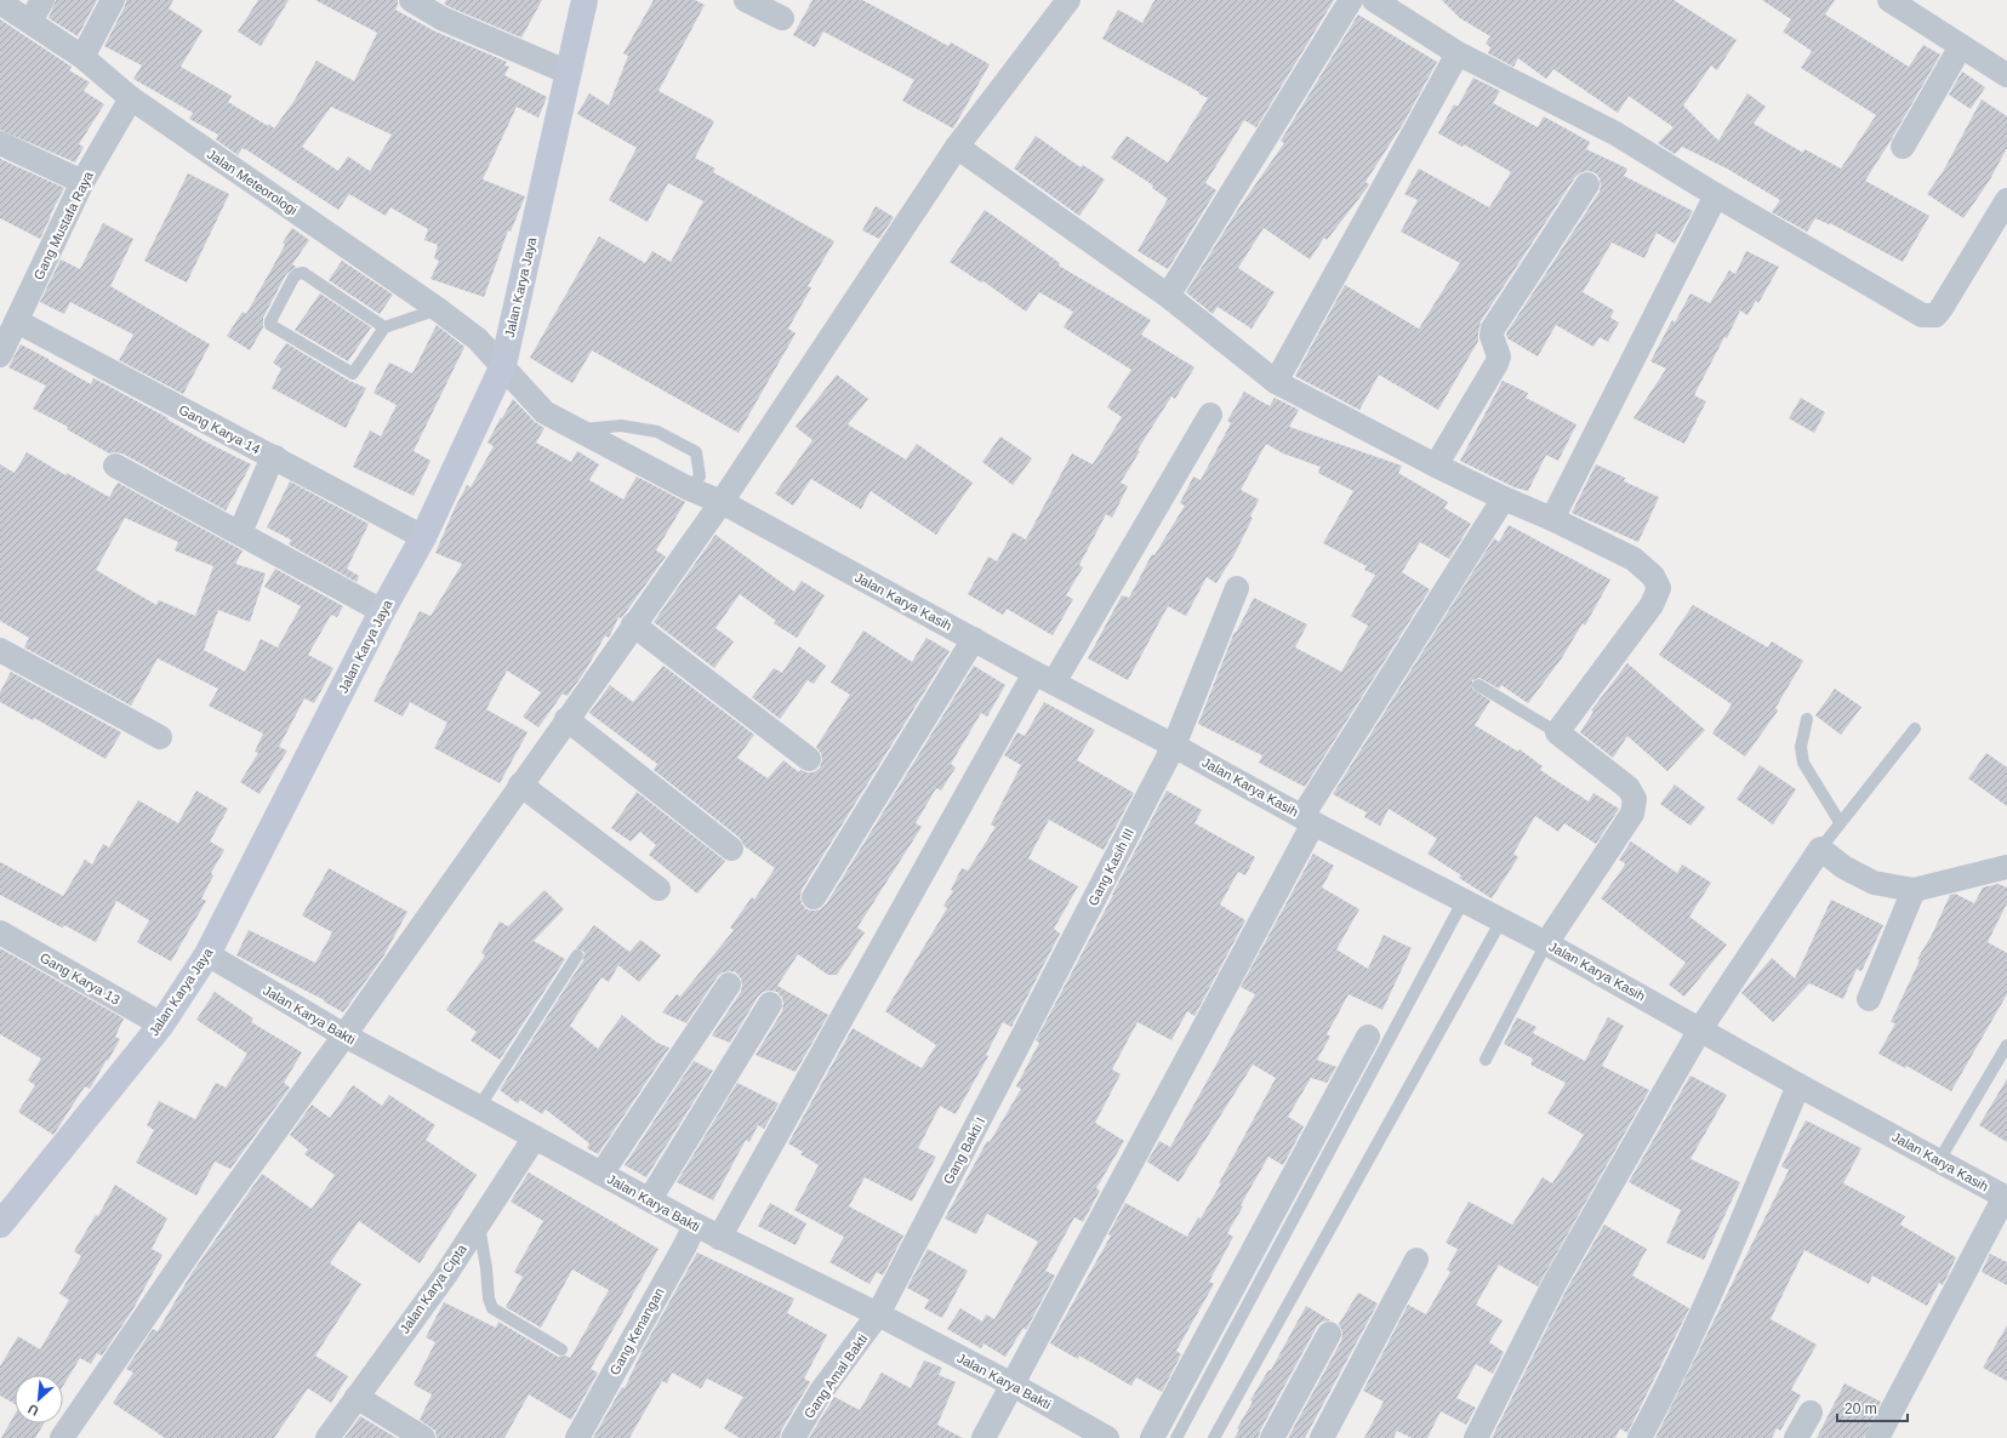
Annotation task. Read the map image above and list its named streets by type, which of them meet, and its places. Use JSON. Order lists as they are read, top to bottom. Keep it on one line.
{"streets":{"main road":["Jalan Karya Jaya"],"street":["Jalan Meteorologi","Gang Mustafa Raya","Gang Karya 14","Jalan Karya Kasih","Gang Kasih III","Gang Karya 13","Jalan Karya Bakti","Gang Bakti I","Jalan Karya Cipta","Gang Kenangan","Gang Amal Bakti"]},"crossings":[["Jalan Meteorologi","Gang Mustafa Raya"],["Jalan Meteorologi","Jalan Karya Jaya"],["Jalan Meteorologi","Jalan Karya Kasih"],["Gang Mustafa Raya","Gang Karya 14"],["Jalan Karya Jaya","Gang Karya 14"],["Jalan Karya Jaya","Jalan Karya Kasih"],["Jalan Karya Jaya","Gang Karya 13"],["Jalan Karya Jaya","Jalan Karya Bakti"],["Jalan Karya Kasih","Gang Kasih III"],["Gang Kasih III","Gang Bakti I"],["Jalan Karya Bakti","Gang Bakti I"],["Jalan Karya Bakti","Jalan Karya Cipta"],["Jalan Karya Bakti","Gang Kenangan"],["Jalan Karya Bakti","Gang Amal Bakti"],["Gang Bakti I","Gang Amal Bakti"]],"scale_bar":"20 m","north":"bottom left"}
